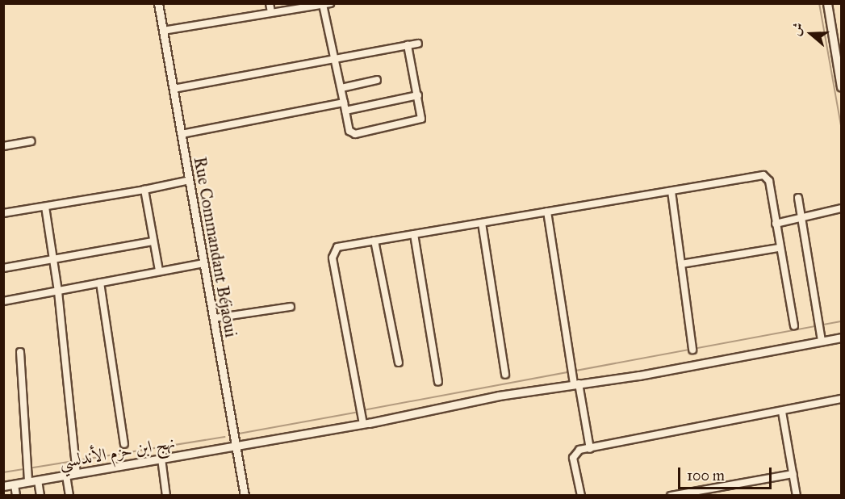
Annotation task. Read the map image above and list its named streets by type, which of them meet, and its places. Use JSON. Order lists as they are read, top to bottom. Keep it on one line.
{"streets":{"street":["Rue Commandant Béjaoui","نهج ابن حزم الأندلسي"]},"crossings":[["Rue Commandant Béjaoui","نهج ابن حزم الأندلسي"]],"scale_bar":"100 m","north":"left"}
